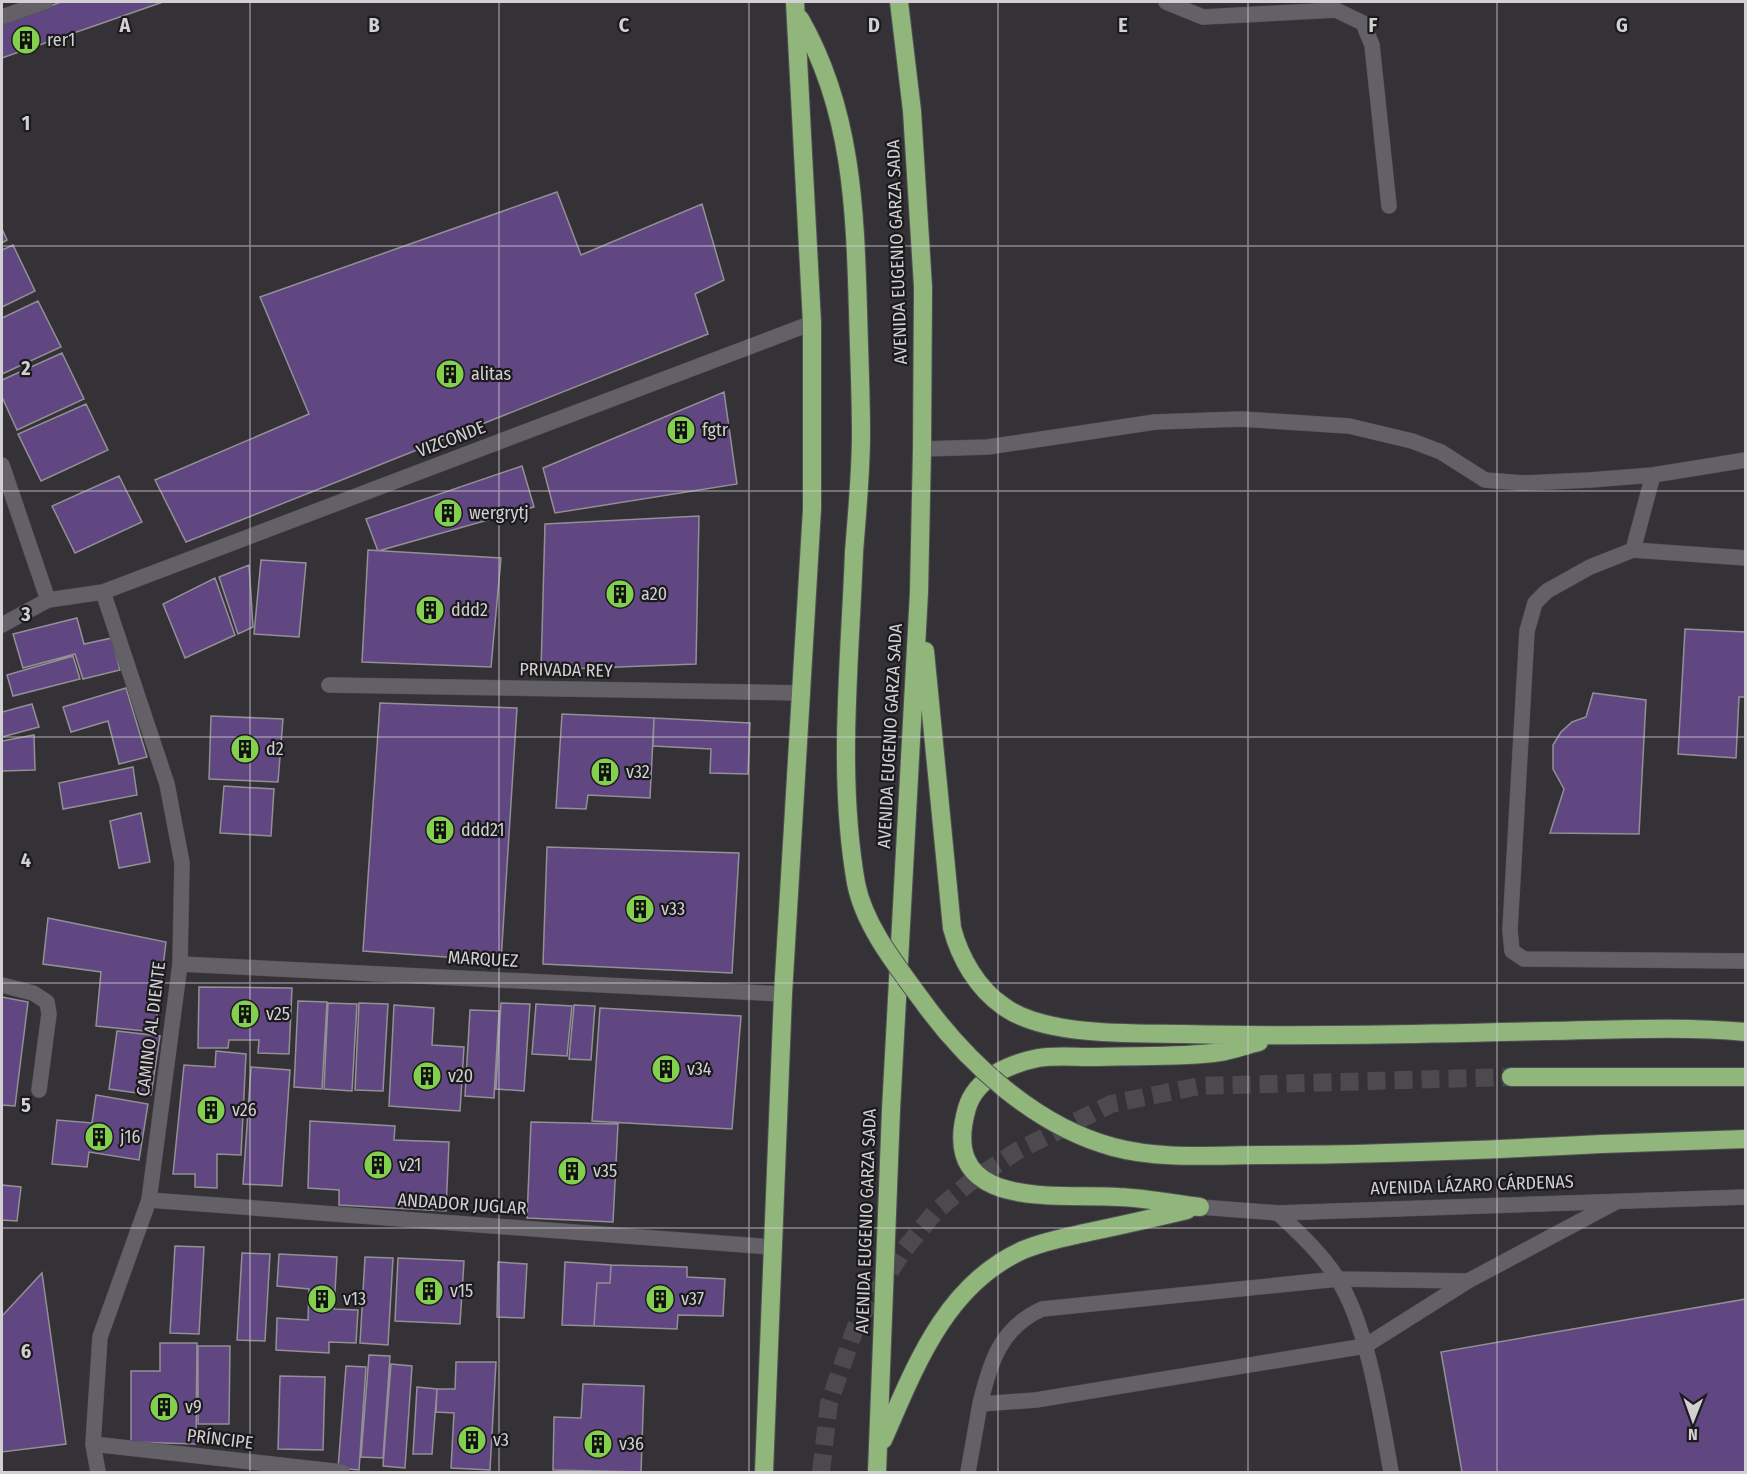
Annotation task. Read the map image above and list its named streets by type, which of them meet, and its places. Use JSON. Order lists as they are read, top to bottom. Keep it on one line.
{"streets":{"highway":["AVENIDA EUGENIO GARZA SADA"],"street":["VIZCONDE","PRIVADA REY","MARQUEZ","CAMINO AL DIENTE","AVENIDA LÁZARO CÁRDENAS","ANDADOR JUGLAR","PRÍNCIPE"]},"crossings":[["VIZCONDE","CAMINO AL DIENTE"],["MARQUEZ","CAMINO AL DIENTE"],["CAMINO AL DIENTE","ANDADOR JUGLAR"],["CAMINO AL DIENTE","PRÍNCIPE"]],"places":{"building":["rer1","alitas","fgtr","wergrytj","a20","ddd2","d2","v32","ddd21","v33","v25","v34","v20","v26","j16","v21","v35","v15","v13","v37","v9","v3","v36"]},"north":"bottom","grid":{"columns":["A","B","C","D","E","F","G"],"rows":["1","2","3","4","5","6"]}}
